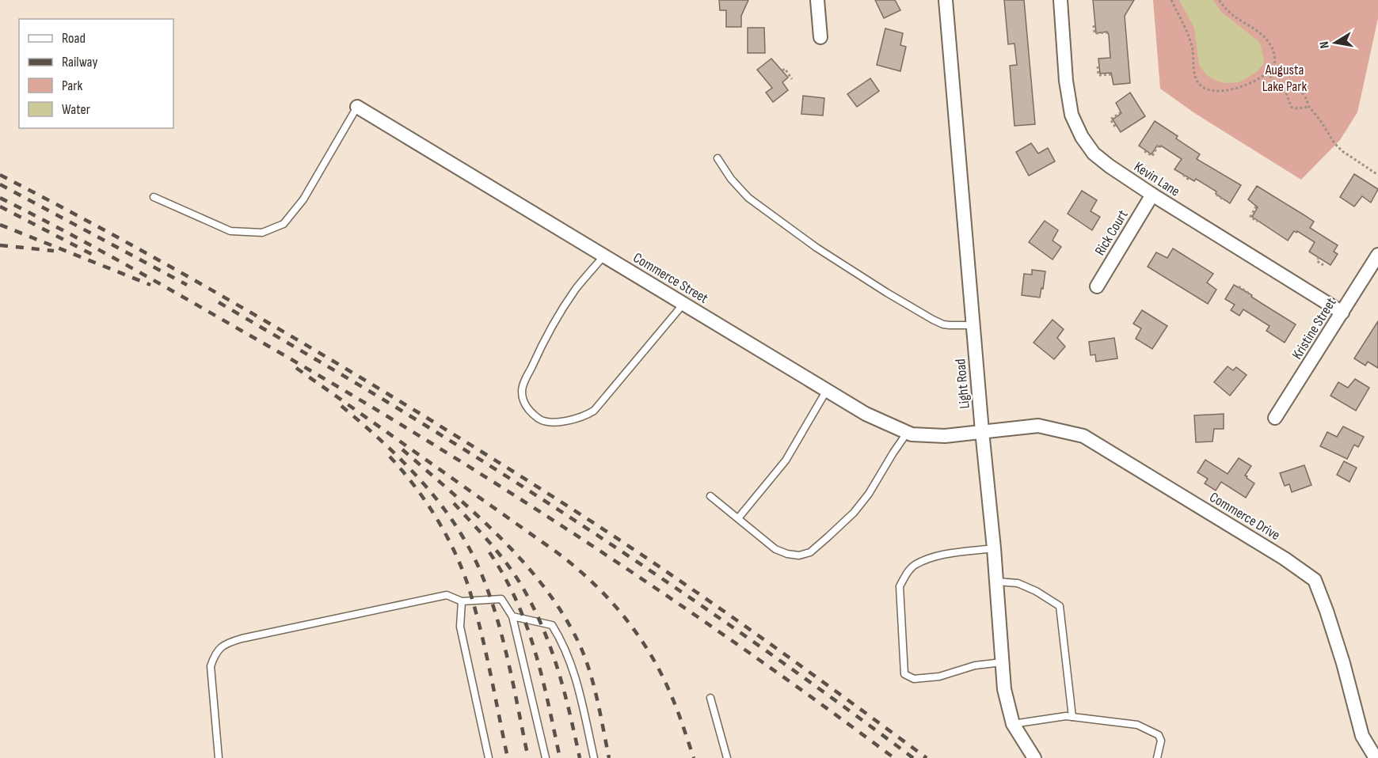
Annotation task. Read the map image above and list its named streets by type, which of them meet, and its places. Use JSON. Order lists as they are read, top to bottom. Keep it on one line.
{"streets":{"street":["Kevin Lane","Rick Court","Commerce Street","Kristine Street","Light Road","Commerce Drive"]},"crossings":[["Kevin Lane","Rick Court"],["Kevin Lane","Kristine Street"],["Commerce Street","Light Road"],["Commerce Street","Commerce Drive"],["Light Road","Commerce Drive"]],"parks":["Augusta Lake Park"],"legend":["Road","Railway","Park","Water"],"north":"left"}
